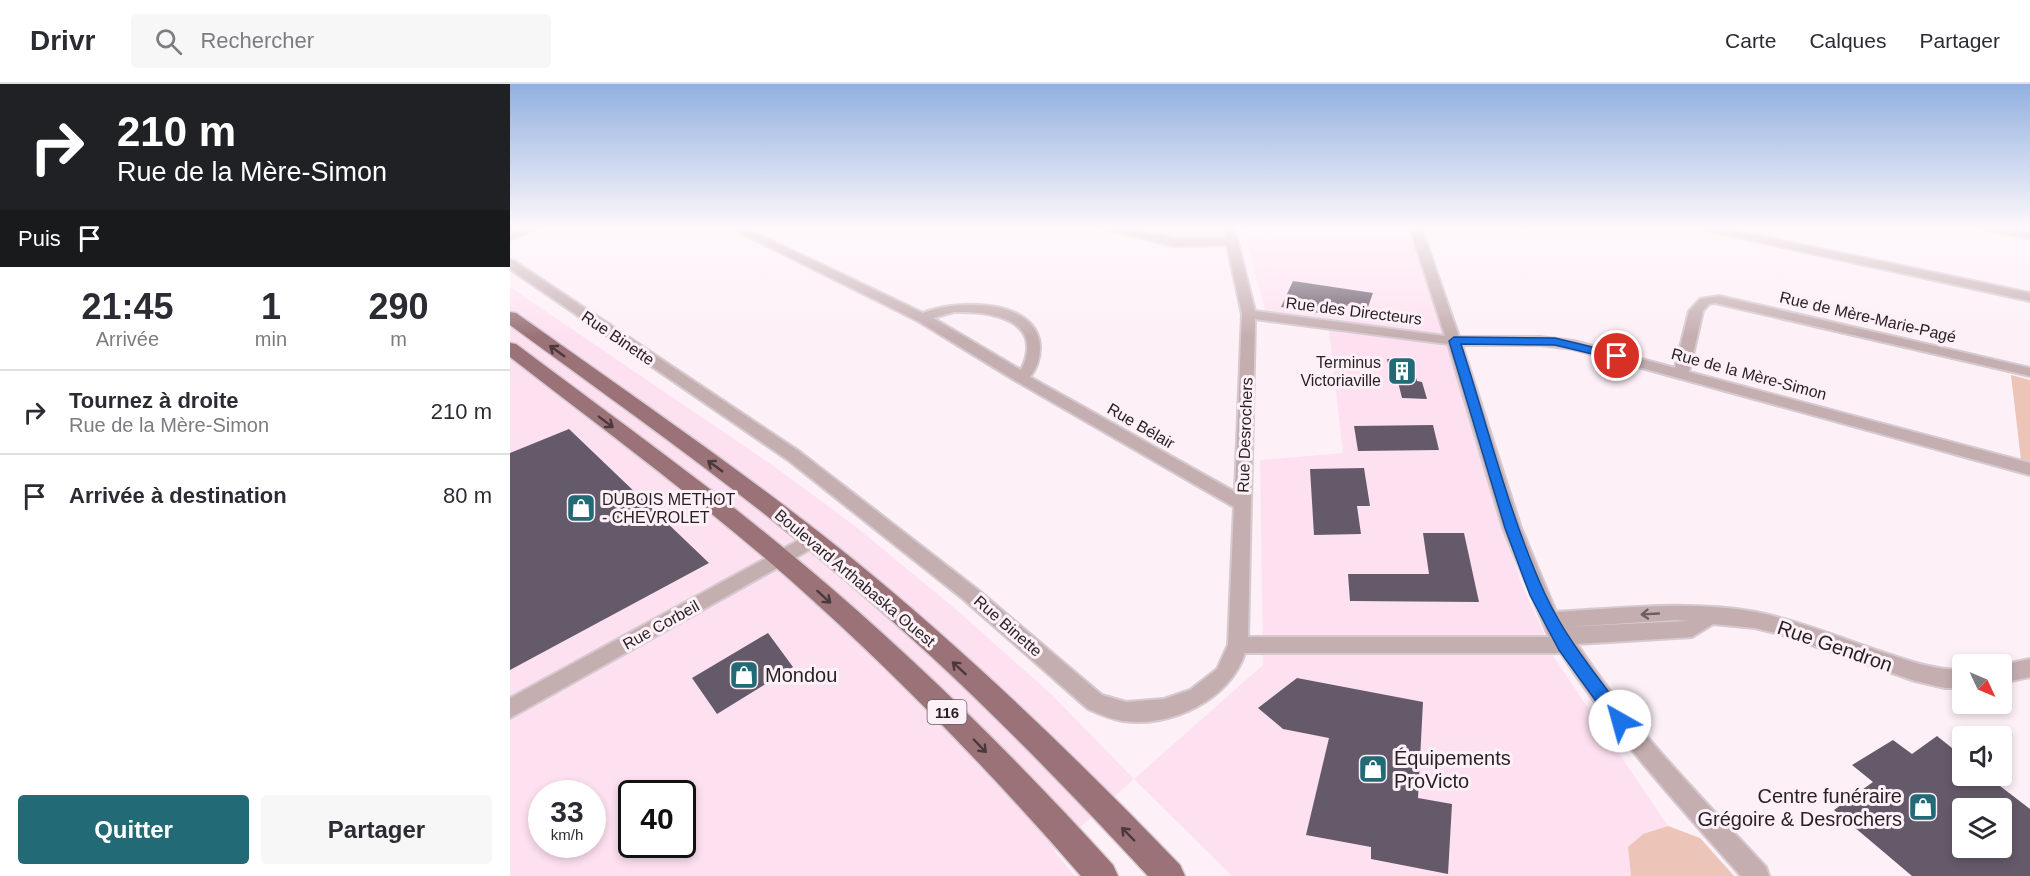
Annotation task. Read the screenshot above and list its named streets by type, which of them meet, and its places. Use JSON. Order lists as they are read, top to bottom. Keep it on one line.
{"streets":{"main road":["Boulevard Arthabaska Ouest","116"],"street":["Rue des Directeurs","Rue de Mère-Marie-Pagé","Rue Binette","Rue de la Mère-Simon","Rue Bélair","Rue Desrochers","Rue Corbeil","Rue Gendron"]},"crossings":[["Rue des Directeurs","Rue de la Mère-Simon"],["Rue des Directeurs","Rue Desrochers"],["Rue de Mère-Marie-Pagé","Rue de la Mère-Simon"],["Rue Binette","Rue Desrochers"],["Rue Bélair","Rue Desrochers"],["Boulevard Arthabaska Ouest","Rue Corbeil"]],"places":{"building":["Terminus Victoriaville"],"shop":["DUBOIS METHOT - CHEVROLET","Mondou","Équipements ProVicto","Centre funéraire Grégoire & Desrochers"]},"north":"bottom right","page":{"header":"Drivr","search":"Rechercher","nav":["Carte","Calques","Partager"],"turn":["210 m","Rue de la Mère-Simon"],"then":"Puis","eta":["21:45","Arrivée","1","min","290","m"],"list":[{"name":"Tournez à droite","note":"Rue de la Mère-Simon","value":"210 m"},{"name":"Arrivée à destination","value":"80 m"}],"speed":"33 km/h","limit":"40","buttons":["Quitter","Partager"]}}
